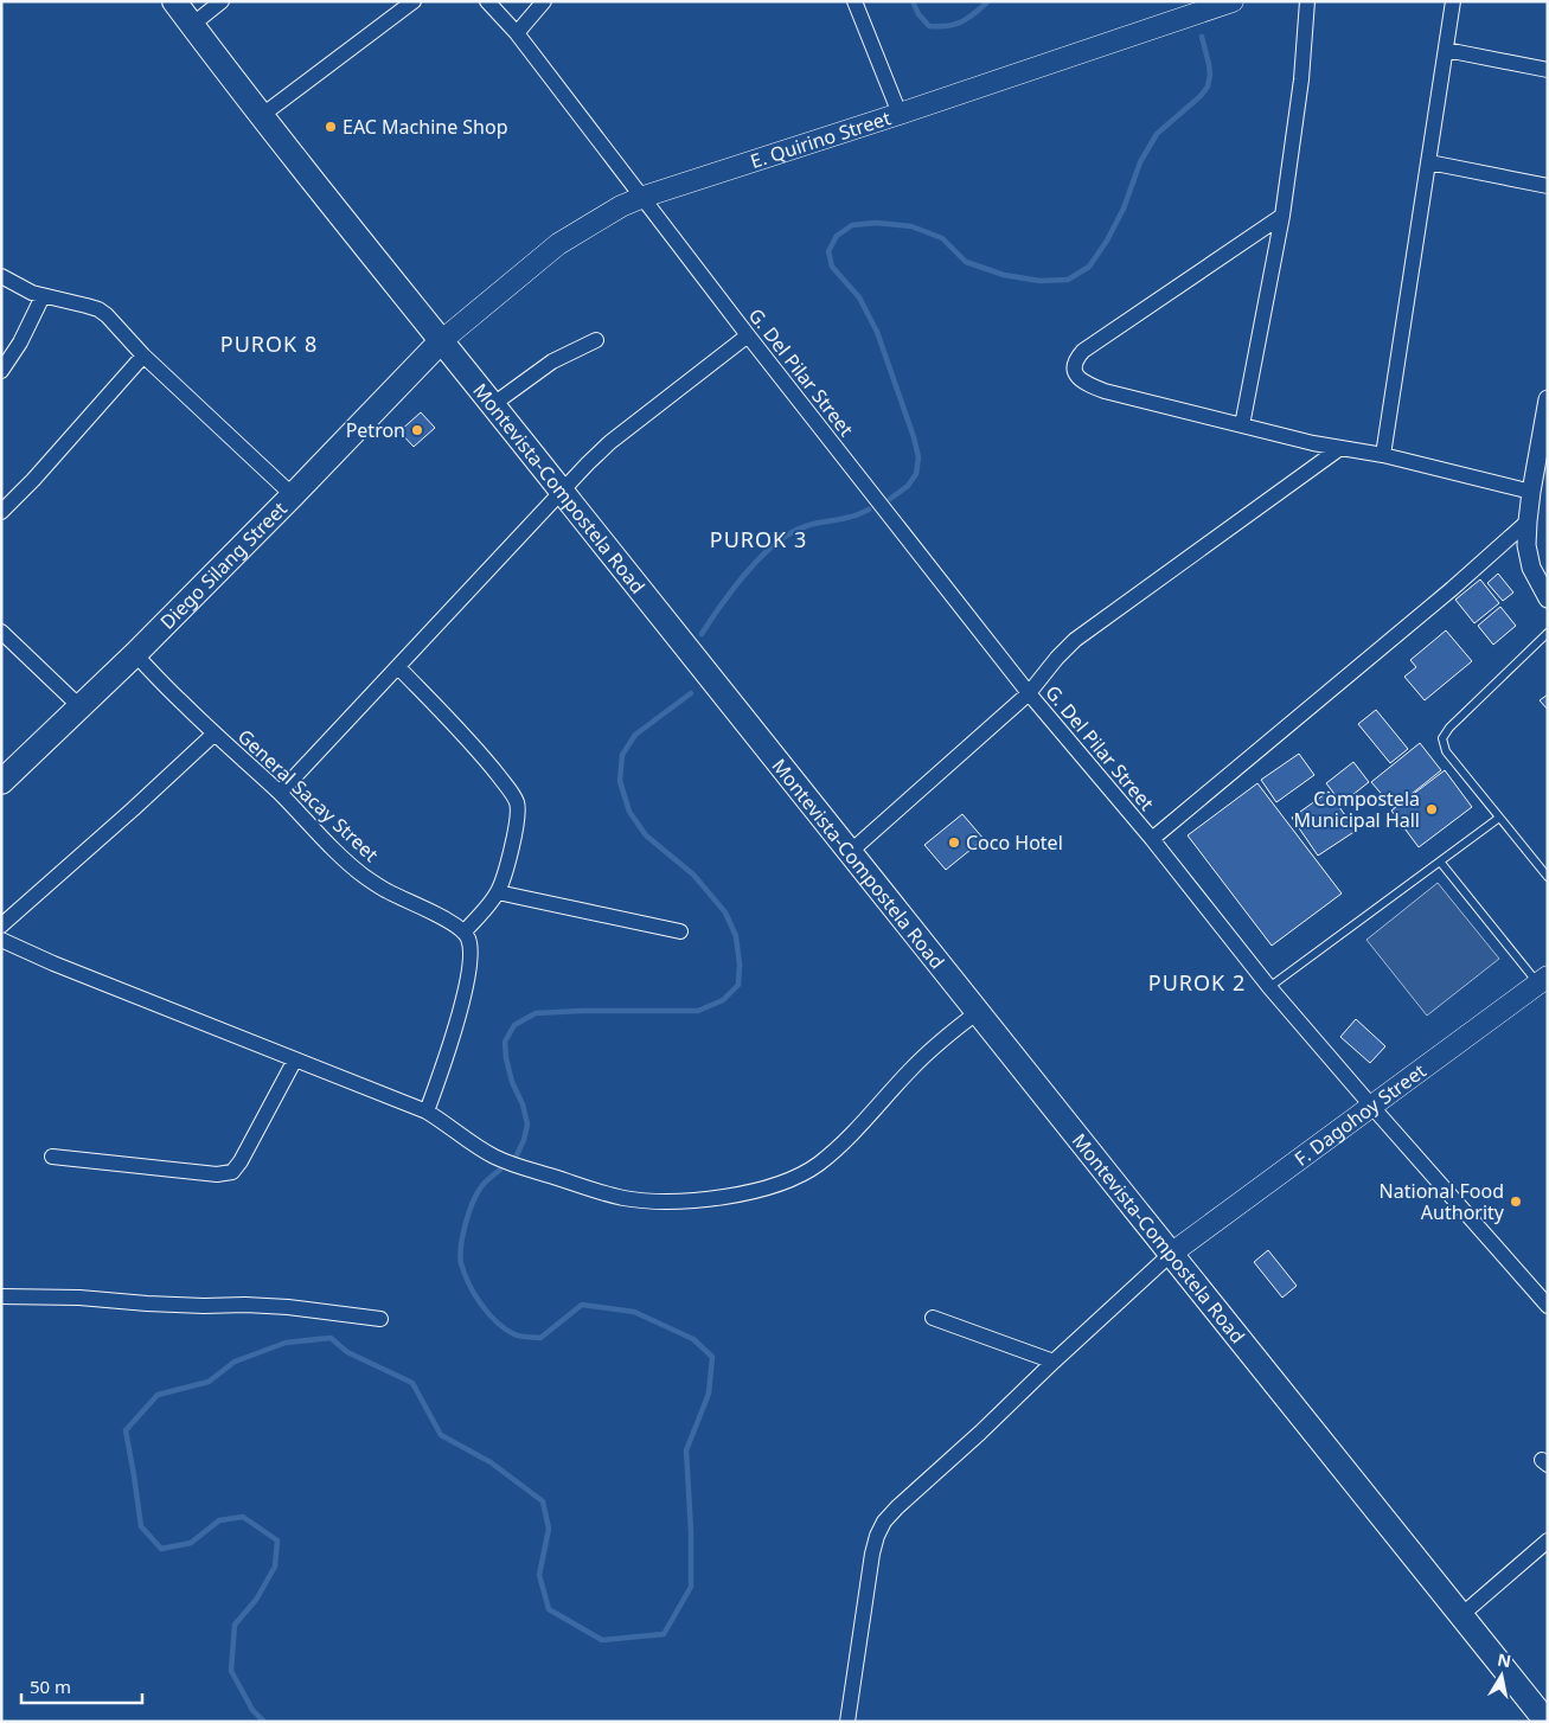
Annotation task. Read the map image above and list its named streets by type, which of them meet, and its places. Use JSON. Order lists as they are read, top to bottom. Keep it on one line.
{"streets":{"main road":["E. Quirino Street","Montevista-Compostela Road","Diego Silang Street","F. Dagohoy Street"],"street":["G. Del Pilar Street","General Sacay Street"]},"crossings":[["E. Quirino Street","G. Del Pilar Street"],["E. Quirino Street","Montevista-Compostela Road"],["E. Quirino Street","Diego Silang Street"],["G. Del Pilar Street","F. Dagohoy Street"],["Montevista-Compostela Road","Diego Silang Street"],["Montevista-Compostela Road","F. Dagohoy Street"],["Diego Silang Street","General Sacay Street"]],"districts":["PUROK 8","PUROK 3","PUROK 2"],"places":["EAC Machine Shop","Petron","Compostela Municipal Hall","Coco Hotel","National Food Authority"],"scale_bar":"50 m","north":"top"}
